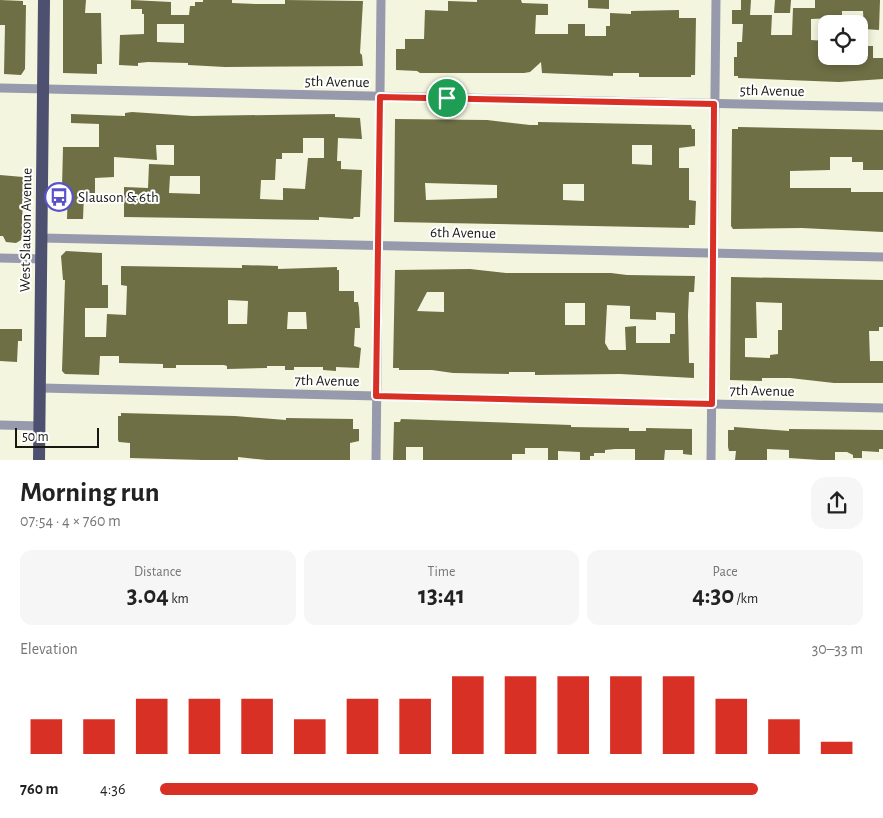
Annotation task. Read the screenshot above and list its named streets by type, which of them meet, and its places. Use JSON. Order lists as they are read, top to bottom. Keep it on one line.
{"streets":{"main road":["West Slauson Avenue"],"street":["5th Avenue","6th Avenue","7th Avenue"]},"crossings":[["5th Avenue","West Slauson Avenue"],["West Slauson Avenue","6th Avenue"],["West Slauson Avenue","7th Avenue"]],"places":{"bus stop":["Slauson & 6th"]},"scale_bar":"50 m","page":{"scale":"50 m","heading":["Morning run","07:54 · 4 × 760 m"],"stats":[["Distance","3.04 km"],["Time","13:41"],["Pace","4:30 /km"]],"chart":["Elevation","30–33 m"],"list":[{"name":"760 m","note":"4:36"}]}}
